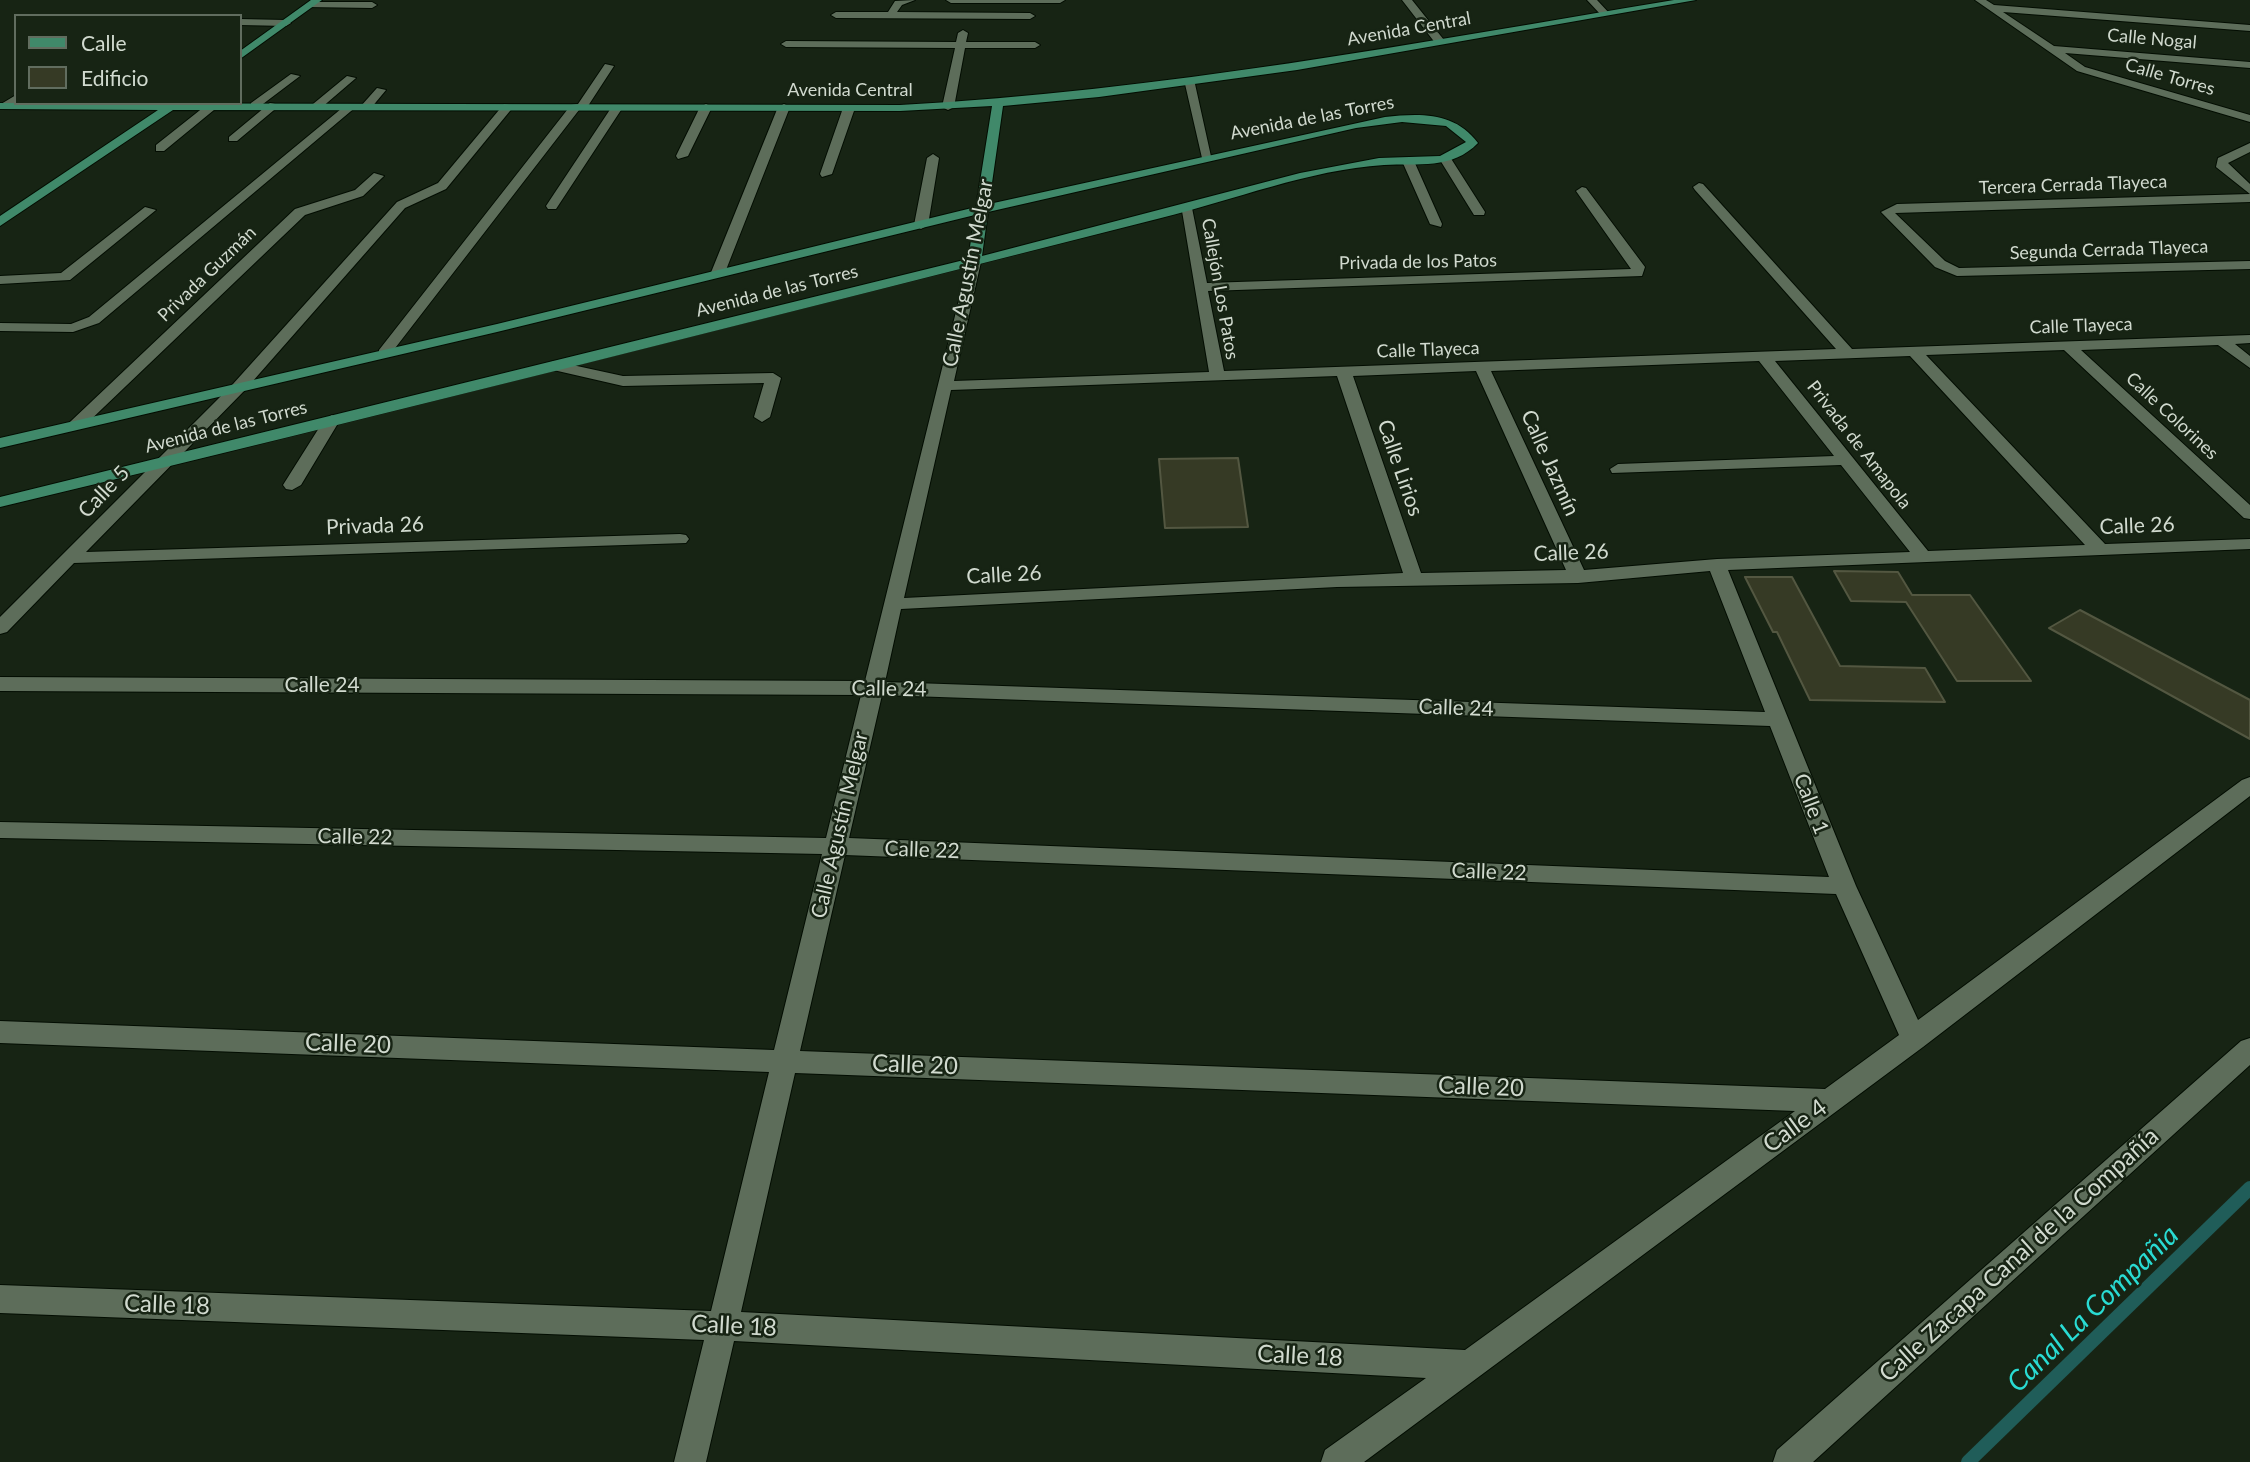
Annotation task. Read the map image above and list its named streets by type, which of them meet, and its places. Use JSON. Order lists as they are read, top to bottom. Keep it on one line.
{"streets":{"main road":["Avenida Central","Avenida de las Torres","Calle Agustín Melgar"],"street":["Calle Nogal","Calle Torres","Tercera Cerrada Tlayeca","Segunda Cerrada Tlayeca","Privada de los Patos","Privada Guzmán","Callejón Los Patos","Calle Tlayeca","Calle Colorines","Privada de Amapola","Calle Jazmín","Calle Lirios","Calle 5","Privada 26","Calle 26","Calle 24","Calle 1","Calle 22","Calle 20","Calle 4","Calle Zacapa Canal de la Compañía","Calle 18"]},"crossings":[["Avenida Central","Calle Agustín Melgar"],["Avenida Central","Calle 5"],["Calle Nogal","Calle Torres"],["Avenida de las Torres","Calle Agustín Melgar"],["Avenida de las Torres","Privada Guzmán"],["Avenida de las Torres","Callejón Los Patos"],["Avenida de las Torres","Calle 5"],["Tercera Cerrada Tlayeca","Segunda Cerrada Tlayeca"],["Privada de los Patos","Callejón Los Patos"],["Calle Agustín Melgar","Calle Tlayeca"],["Calle Agustín Melgar","Calle 26"],["Calle Agustín Melgar","Calle 24"],["Calle Agustín Melgar","Calle 22"],["Calle Agustín Melgar","Calle 20"],["Calle Agustín Melgar","Calle 18"],["Callejón Los Patos","Calle Tlayeca"],["Calle Tlayeca","Calle Colorines"],["Calle Tlayeca","Privada de Amapola"],["Calle Tlayeca","Calle Jazmín"],["Calle Tlayeca","Calle Lirios"],["Privada de Amapola","Calle 26"],["Calle Jazmín","Calle 26"],["Calle Lirios","Calle 26"],["Calle 5","Privada 26"],["Calle 26","Calle 1"],["Calle 24","Calle 1"],["Calle 1","Calle 22"],["Calle 1","Calle 4"],["Calle 20","Calle 4"],["Calle 4","Calle 18"]],"water":["Canal La Compañia"],"legend":["Calle","Edificio"]}
